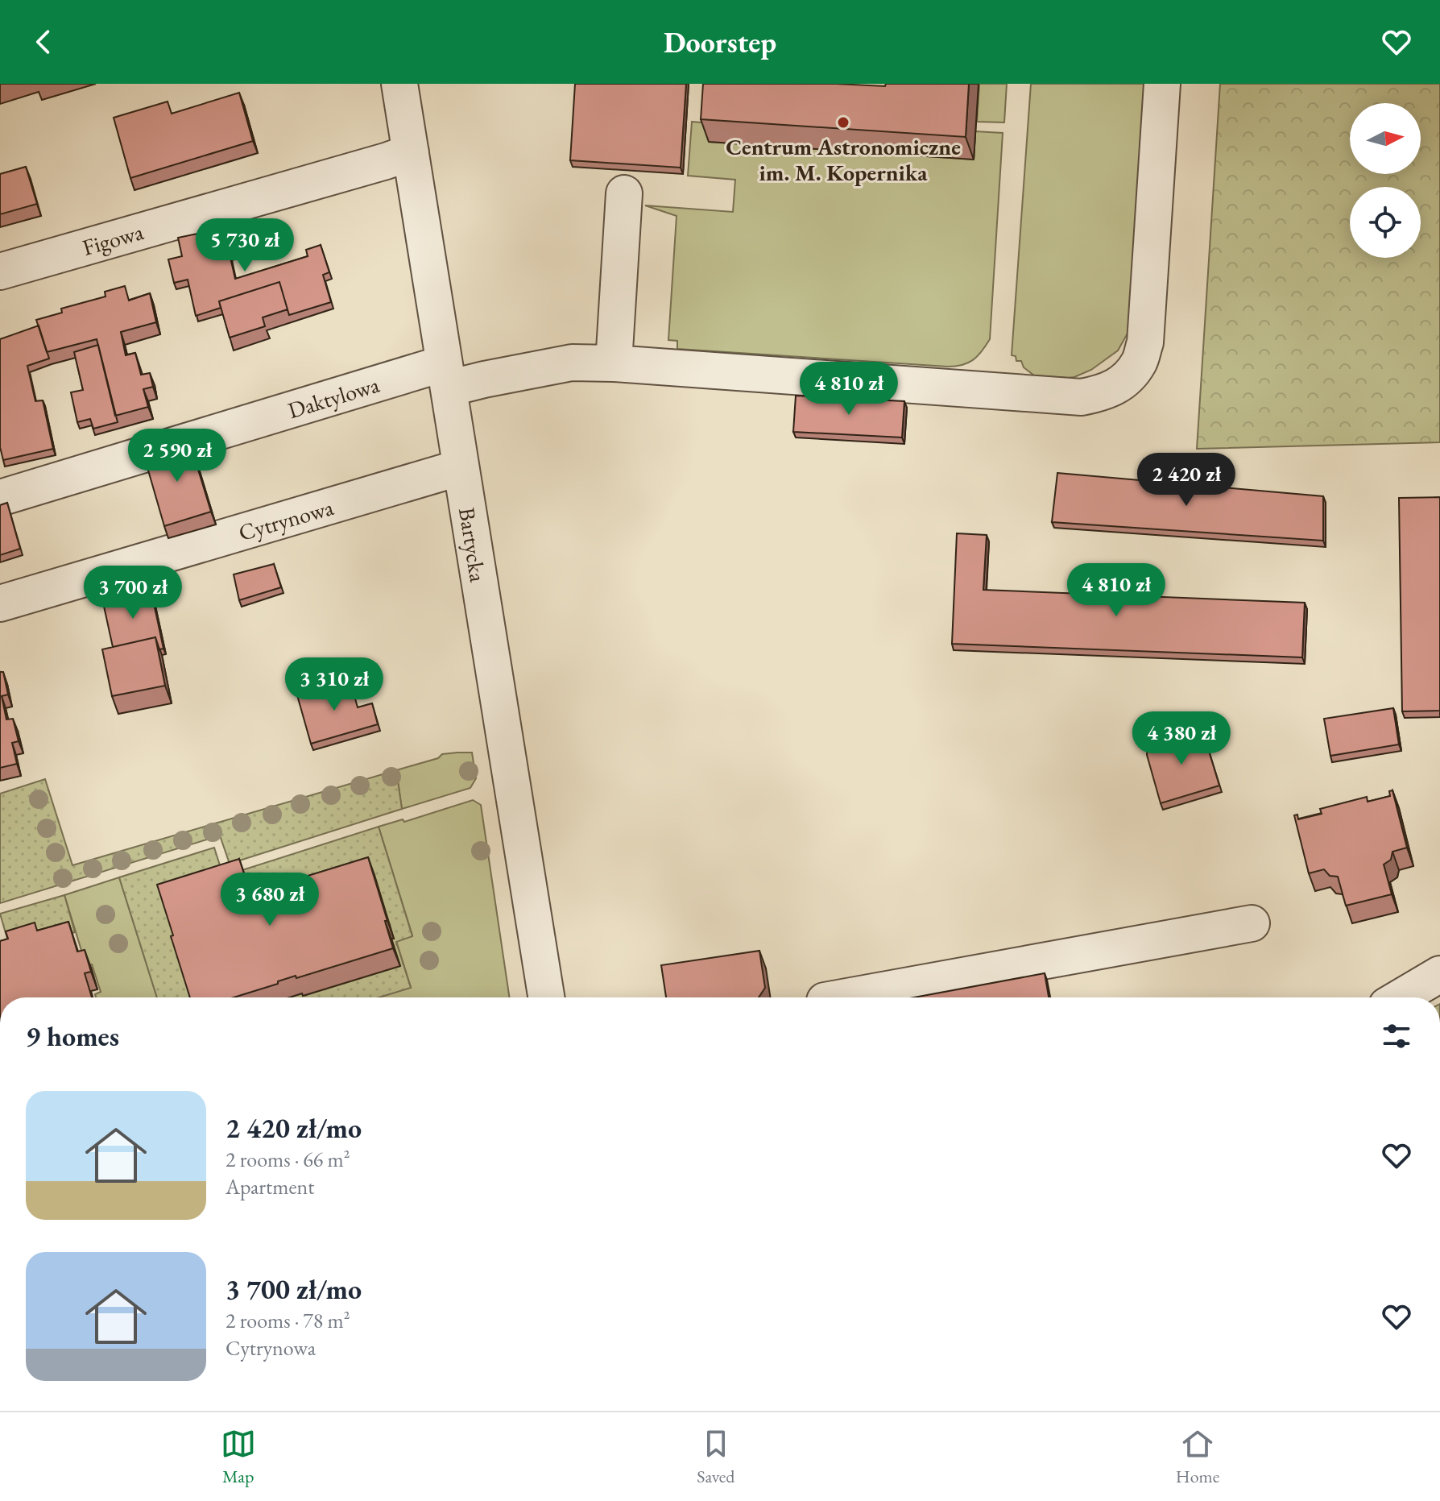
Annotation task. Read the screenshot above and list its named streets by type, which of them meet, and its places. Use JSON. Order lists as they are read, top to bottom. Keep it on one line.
{"streets":{"street":["Figowa","Daktylowa","Cytrynowa","Bartycka"]},"crossings":[["Figowa","Bartycka"],["Daktylowa","Bartycka"],["Cytrynowa","Bartycka"]],"places":["Centrum Astronomiczne im. M. Kopernika"],"north":"right","page":{"header":"Doorstep","price":["5 730 zł","4 810 zł","2 590 zł","2 420 zł","4 810 zł","3 700 zł","3 310 zł","4 380 zł","3 680 zł"],"heading":"9 homes","list":[{"name":"2 420 zł/mo","note":"2 rooms · 66 m² · Apartment"},{"name":"3 700 zł/mo","note":"2 rooms · 78 m² · Cytrynowa"}],"tabs":["Map","Saved","Home"]}}
